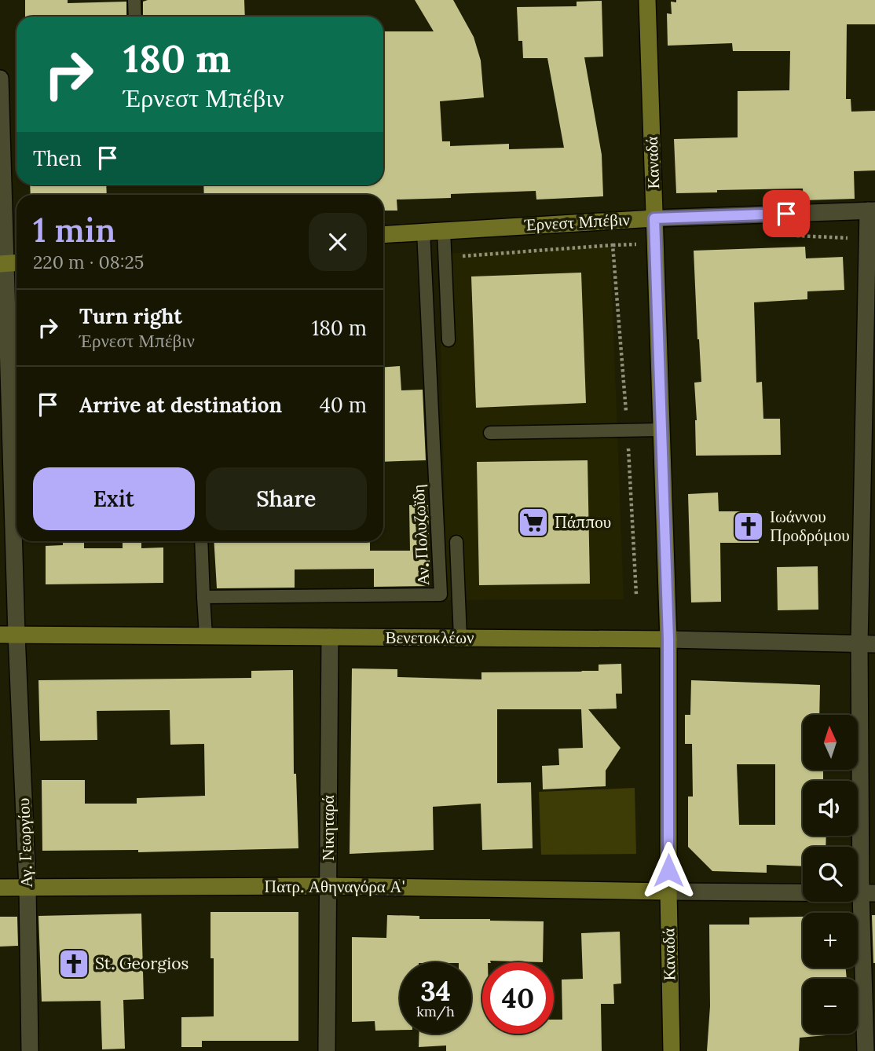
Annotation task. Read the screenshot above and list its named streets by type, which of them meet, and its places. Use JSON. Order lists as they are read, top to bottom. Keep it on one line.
{"streets":{"street":["Καναδά","Έρνεστ Μπέβιν","Βενετοκλέων","Νικηταρά","Αγ. Γεωργίου","Πατρ. Αθηναγόρα Α'"],"lane":["Αν. Πολυζωϊδη"]},"crossings":[["Καναδά","Έρνεστ Μπέβιν"],["Καναδά","Βενετοκλέων"],["Καναδά","Πατρ. Αθηναγόρα Α'"],["Έρνεστ Μπέβιν","Αν. Πολυζωϊδη"],["Βενετοκλέων","Νικηταρά"],["Βενετοκλέων","Αγ. Γεωργίου"],["Νικηταρά","Πατρ. Αθηναγόρα Α'"],["Αγ. Γεωργίου","Πατρ. Αθηναγόρα Α'"]],"places":{"supermarket":["Πάππου"],"church":["Ιωάννου Προδρόμου","St. Georgios"]},"north":"top","page":{"turn":["180 m","Έρνεστ Μπέβιν"],"then":"Then","heading":["1 min","220 m · 08:25"],"list":[{"name":"Turn right","note":"Έρνεστ Μπέβιν","value":"180 m"},{"name":"Arrive at destination","value":"40 m"}],"buttons":["Exit","Share"],"map_buttons":["+","−"],"speed":"34 km/h","limit":"40"}}
